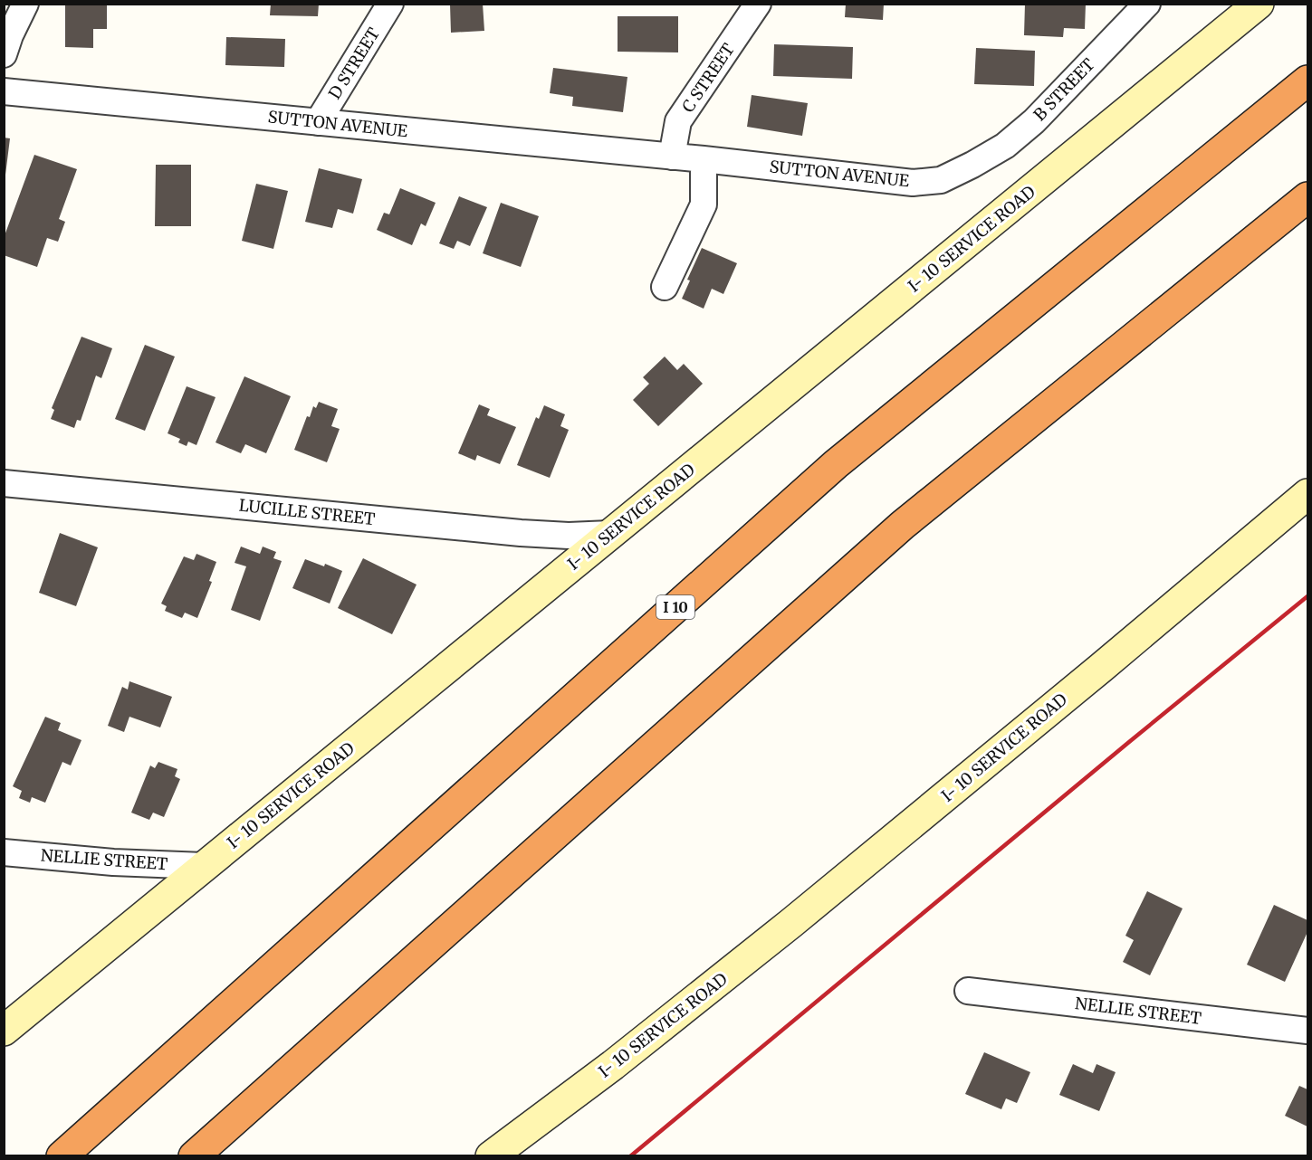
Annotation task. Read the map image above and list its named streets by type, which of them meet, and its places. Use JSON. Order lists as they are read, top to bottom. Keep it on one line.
{"streets":{"highway":["I 10"],"main road":["I- 10 SERVICE ROAD"],"street":["D STREET","C STREET","B STREET","SUTTON AVENUE","LUCILLE STREET","NELLIE STREET"]},"crossings":[["D STREET","SUTTON AVENUE"],["C STREET","SUTTON AVENUE"],["B STREET","SUTTON AVENUE"],["I- 10 SERVICE ROAD","LUCILLE STREET"],["I- 10 SERVICE ROAD","NELLIE STREET"]]}
